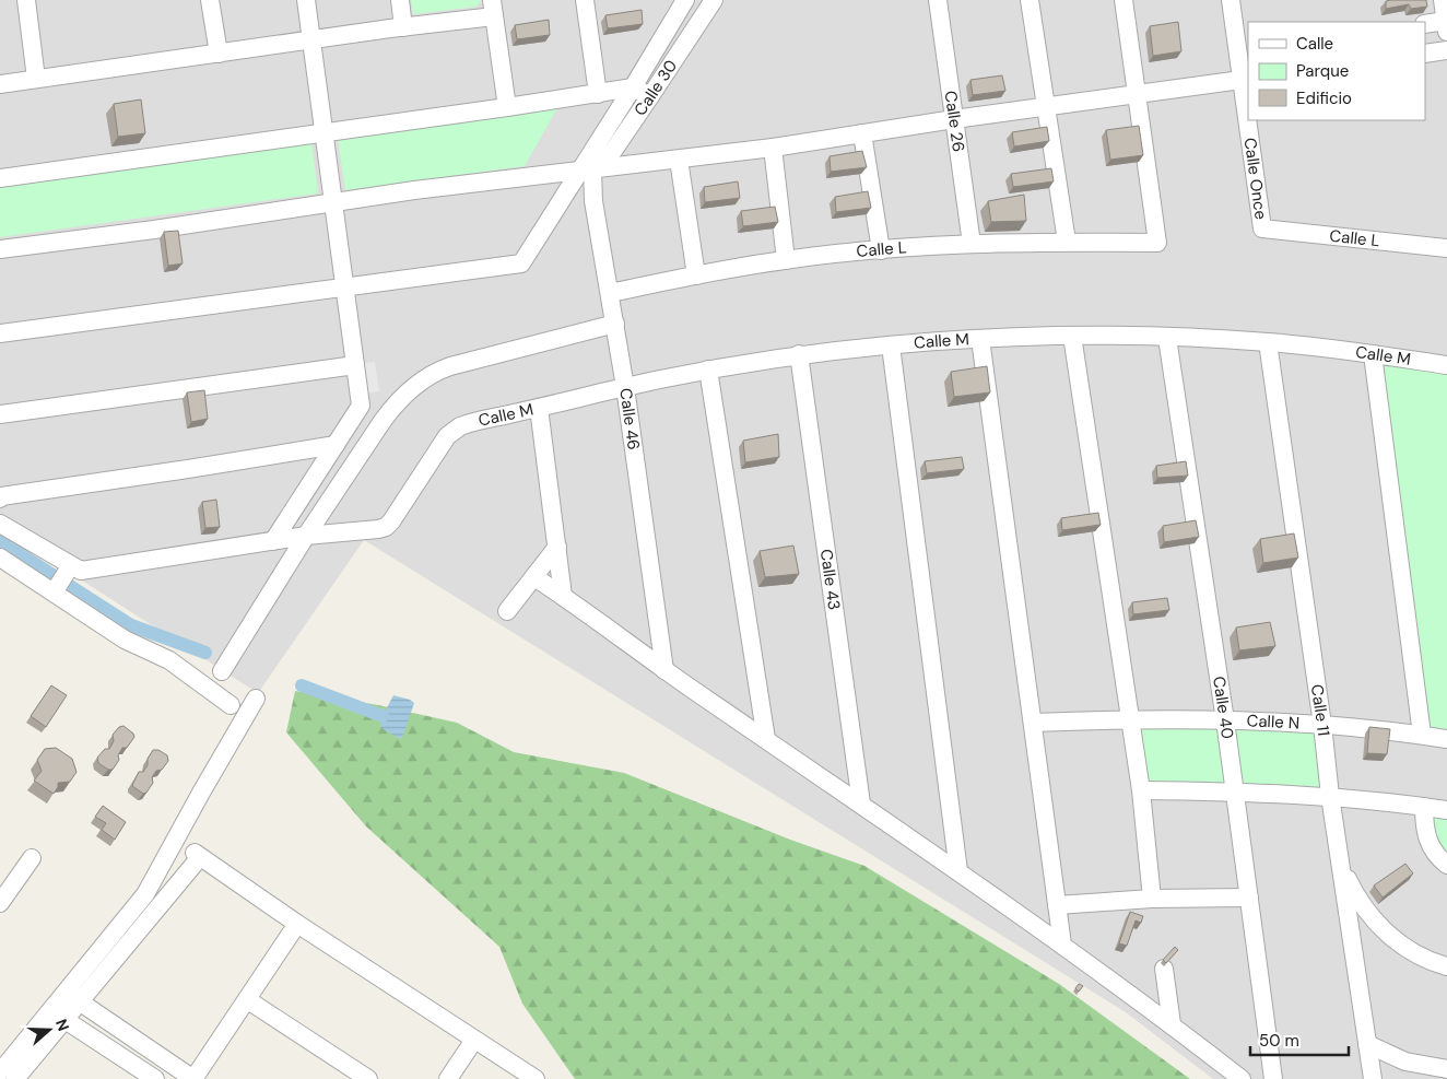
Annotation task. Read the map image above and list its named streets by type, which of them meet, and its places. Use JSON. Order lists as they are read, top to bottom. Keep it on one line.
{"streets":{"street":["Calle 30","Calle 26","Calle Once","Calle L","Calle M","Calle 46","Calle 43","Calle 40","Calle 11","Calle N"]},"crossings":[["Calle 30","Calle 46"],["Calle 26","Calle L"],["Calle Once","Calle L"],["Calle L","Calle 46"],["Calle M","Calle 46"],["Calle M","Calle 43"],["Calle M","Calle 40"],["Calle M","Calle 11"],["Calle 40","Calle N"],["Calle 11","Calle N"]],"legend":["Calle","Parque","Edificio"],"scale_bar":"50 m","north":"right"}
